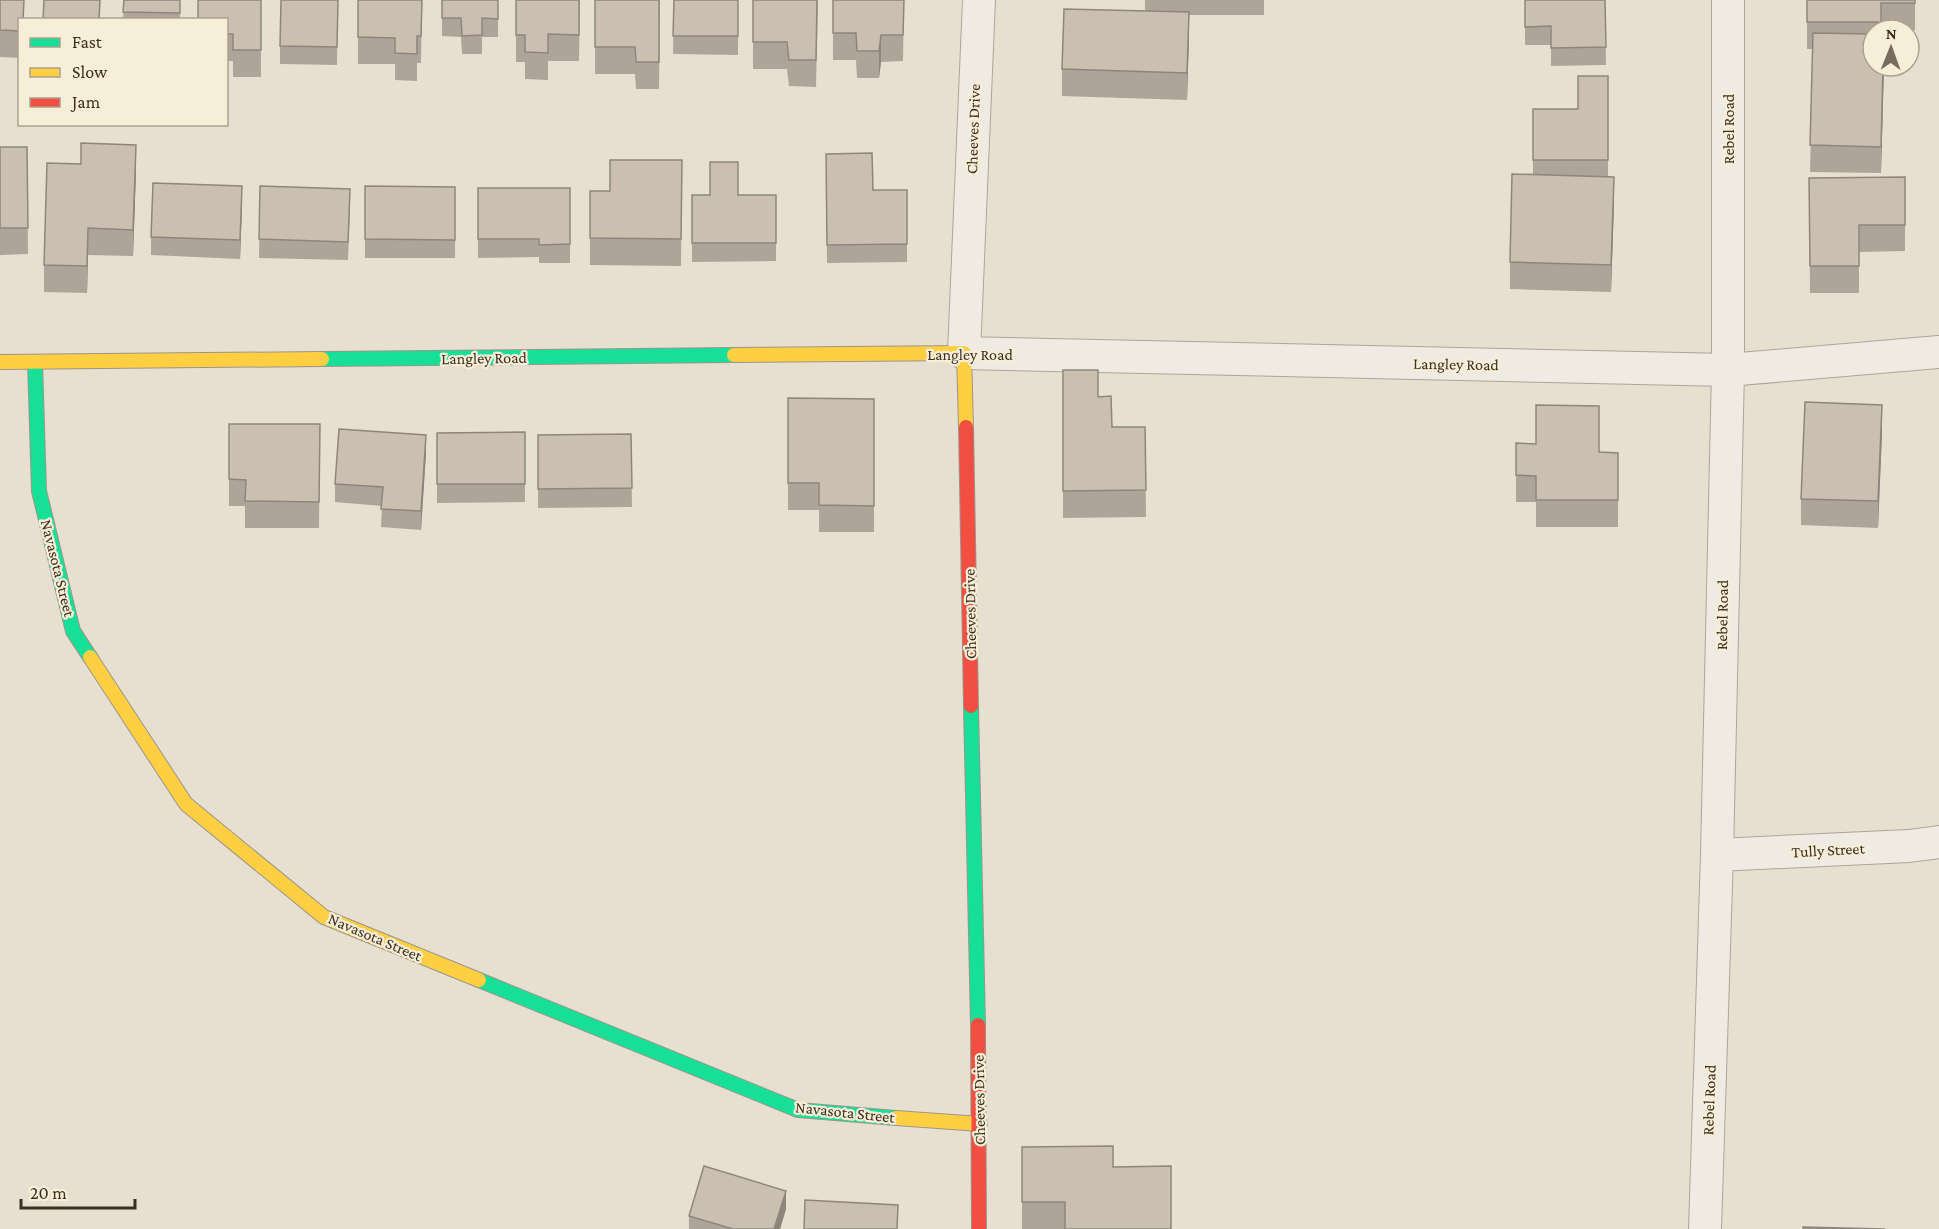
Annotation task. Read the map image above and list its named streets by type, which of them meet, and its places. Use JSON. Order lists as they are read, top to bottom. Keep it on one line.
{"streets":{"street":["Cheeves Drive","Rebel Road","Langley Road","Navasota Street","Tully Street"]},"crossings":[["Cheeves Drive","Langley Road"],["Cheeves Drive","Navasota Street"],["Rebel Road","Langley Road"],["Rebel Road","Tully Street"],["Langley Road","Navasota Street"]],"legend":["Fast","Slow","Jam"],"scale_bar":"20 m","north":"top"}
